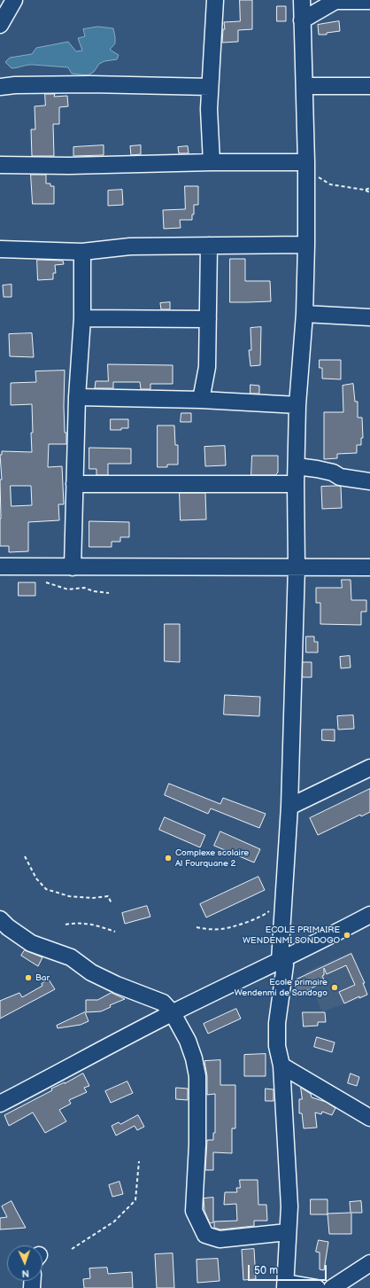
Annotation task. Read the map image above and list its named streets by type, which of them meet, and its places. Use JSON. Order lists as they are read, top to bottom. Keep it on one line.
{"places":["Complexe scolaire Al Fourquane 2","ECOLE PRIMAIRE WENDENMI SONDOGO","Bar","Ecole primaire Wendenmi de Sandogo"],"scale_bar":"50 m","north":"bottom"}
